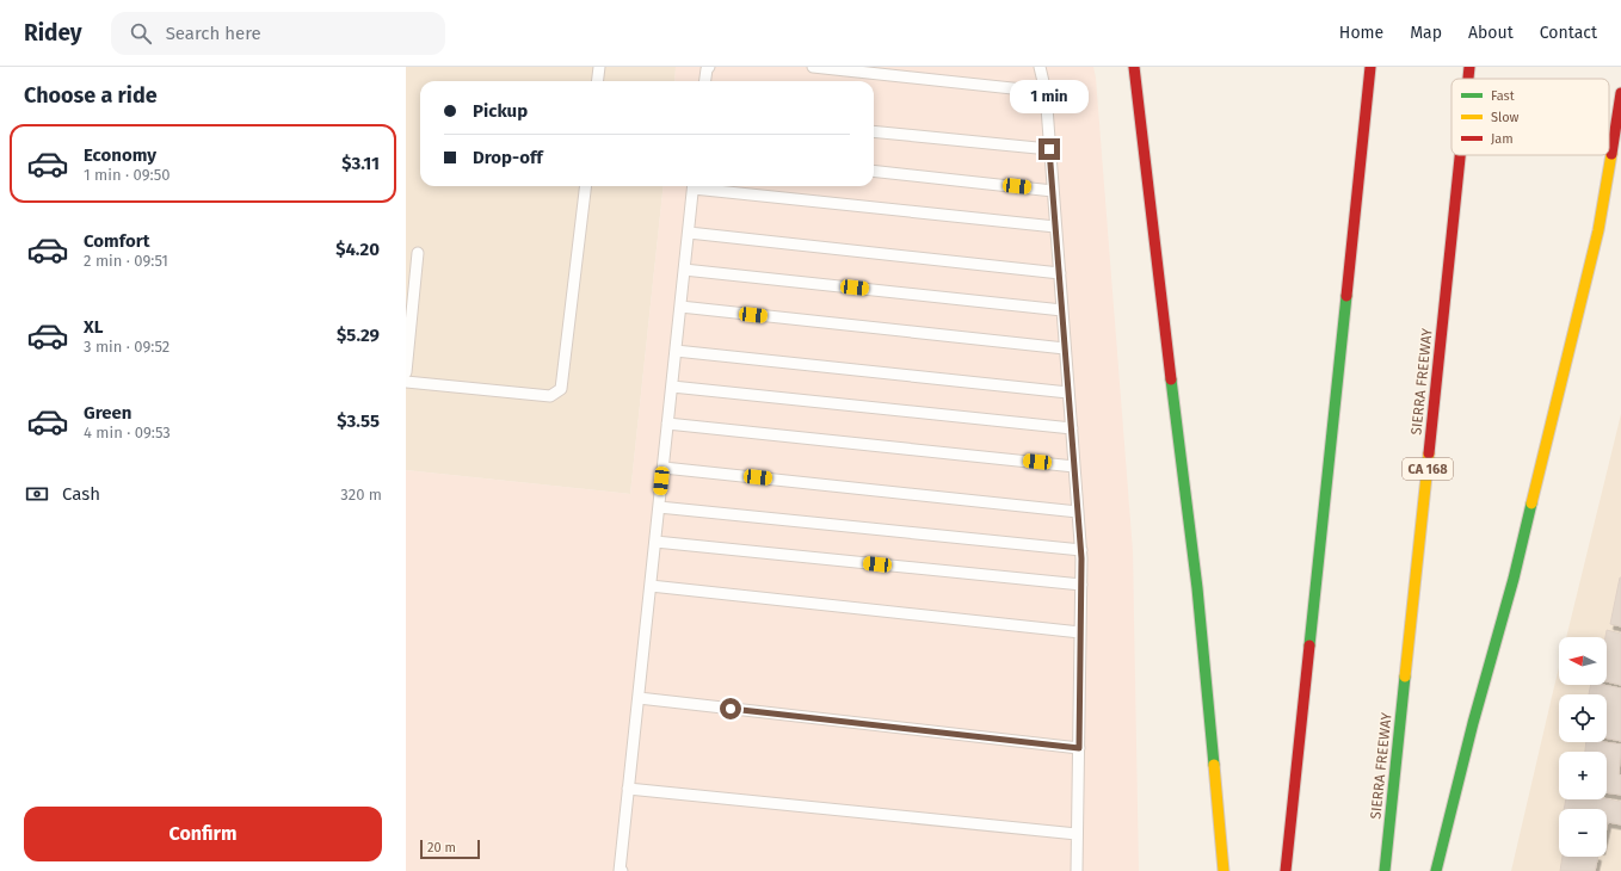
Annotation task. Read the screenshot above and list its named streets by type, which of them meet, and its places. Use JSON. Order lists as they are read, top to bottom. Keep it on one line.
{"streets":{"highway":["SIERRA FREEWAY","CA 168"]},"legend":["Fast","Slow","Jam"],"scale_bar":"20 m","north":"left","page":{"header":"Ridey","search":"Search here","nav":["Home","Map","About","Contact"],"heading":"Choose a ride","bubble":"1 min","banner":["Pickup","Drop-off"],"list":[{"name":"Economy","note":"1 min · 09:50","value":"$3.11"},{"name":"Comfort","note":"2 min · 09:51","value":"$4.20"},{"name":"XL","note":"3 min · 09:52","value":"$5.29"},{"name":"Green","note":"4 min · 09:53","value":"$3.55"}],"pay":["Cash","320 m"],"map_buttons":["+","−"],"buttons":"Confirm","scale":"20 m"}}
